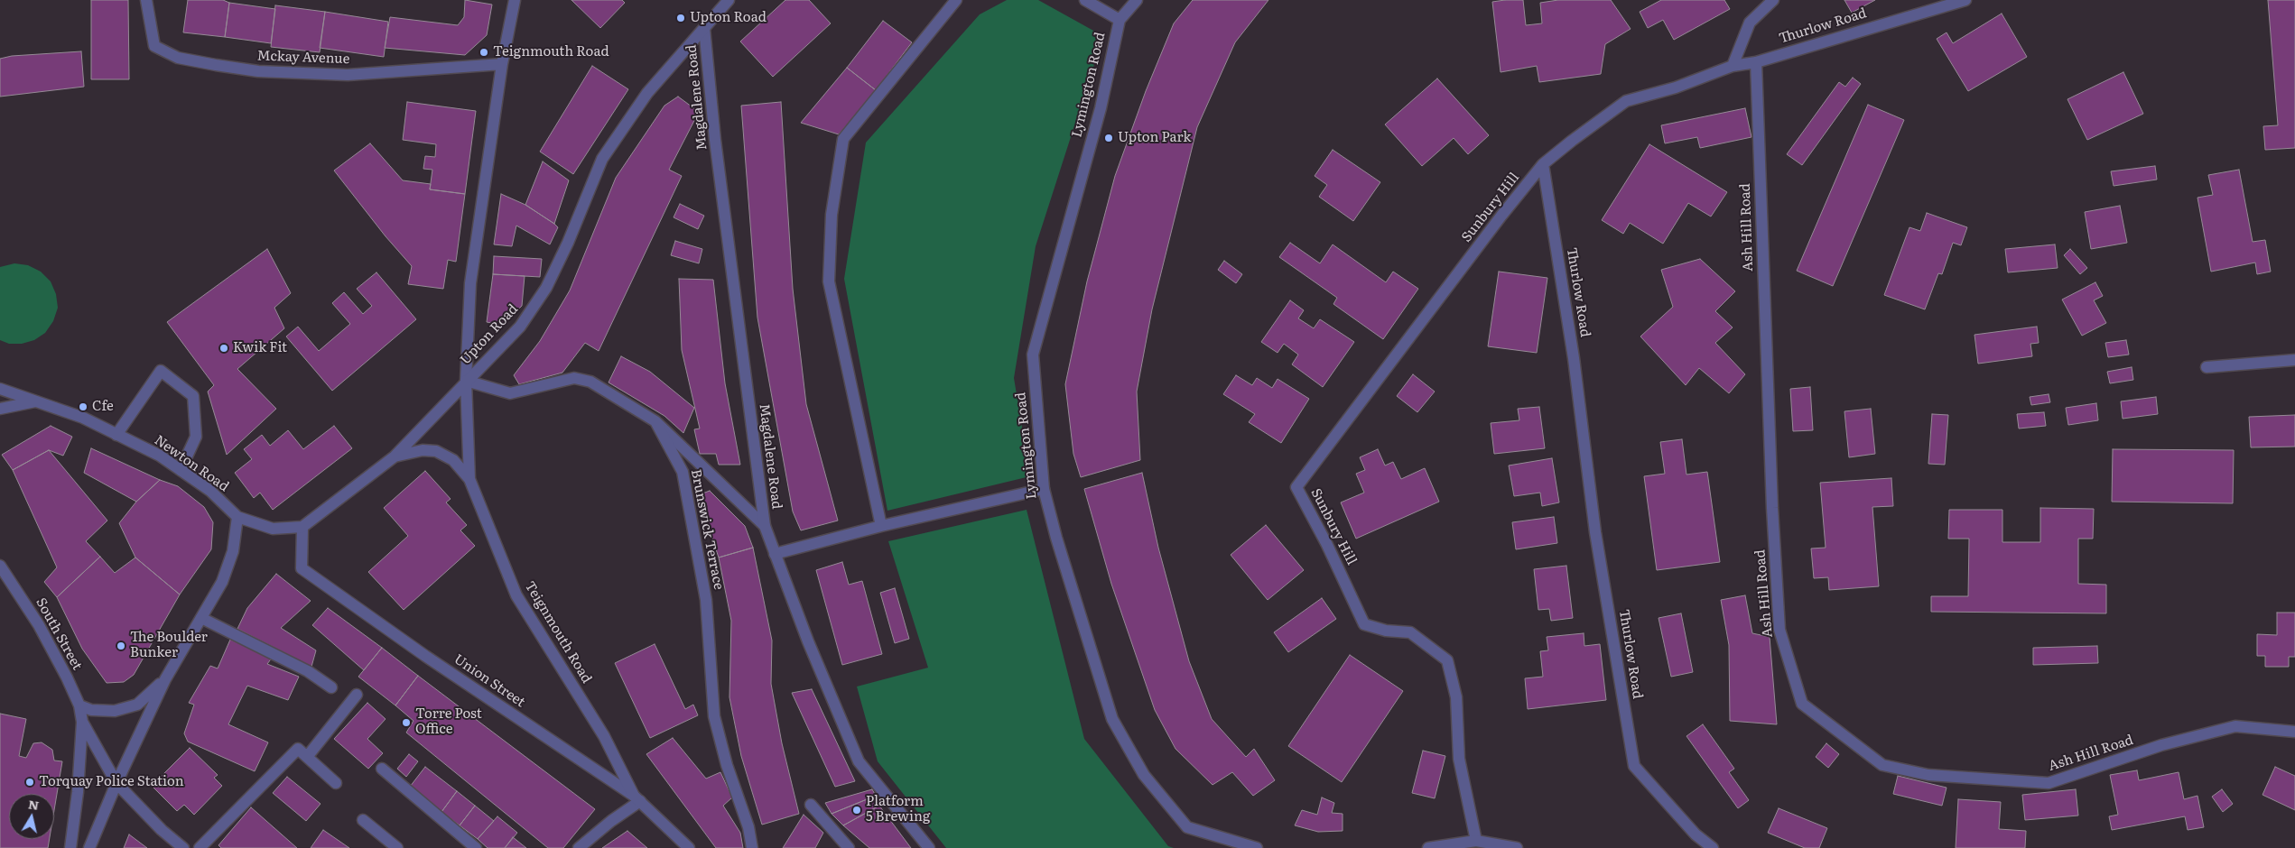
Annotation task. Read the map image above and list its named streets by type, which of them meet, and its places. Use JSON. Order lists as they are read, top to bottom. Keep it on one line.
{"streets":{"street":["Thurlow Road","Mckay Avenue","Lymington Road","Magdalene Road","Sunbury Hill","Ash Hill Road","Upton Road","Newton Road","Brunswick Terrace","Teignmouth Road","South Street","Union Street"]},"crossings":[["Thurlow Road","Sunbury Hill"],["Thurlow Road","Ash Hill Road"],["Mckay Avenue","Teignmouth Road"],["Magdalene Road","Upton Road"],["Upton Road","Teignmouth Road"],["Upton Road","Union Street"],["Teignmouth Road","Union Street"]],"places":["Upton Road","Teignmouth Road","Upton Park","Kwik Fit","Cfe","The Boulder Bunker","Torre Post Office","Torquay Police Station","Platform 5 Brewing"],"north":"top"}
